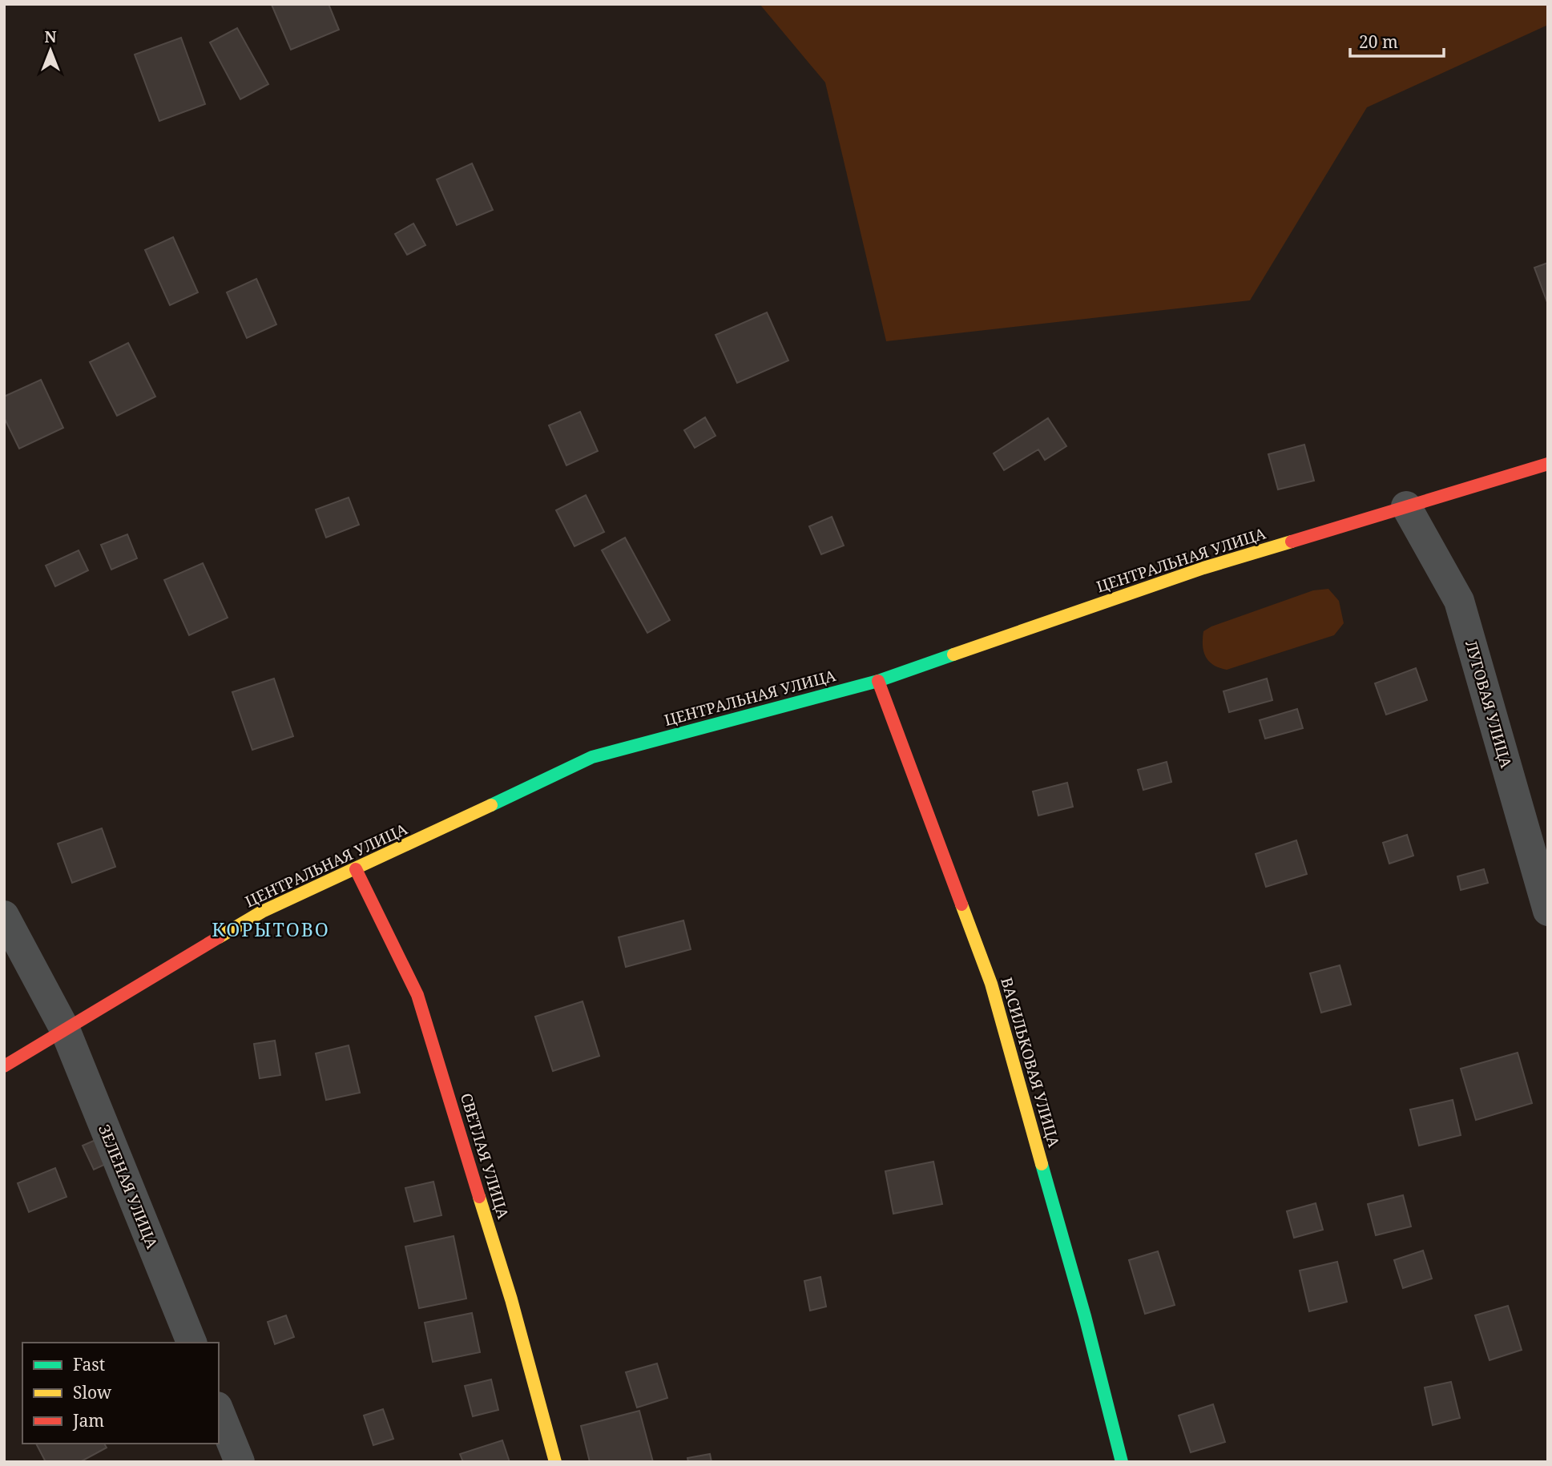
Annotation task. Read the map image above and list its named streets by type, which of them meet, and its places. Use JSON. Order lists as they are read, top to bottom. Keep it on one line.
{"streets":{"street":["ЦЕНТРАЛЬНАЯ УЛИЦА","ЛУГОВАЯ УЛИЦА","ВАСИЛЬКОВАЯ УЛИЦА","СВЕТЛАЯ УЛИЦА","ЗЕЛЕНАЯ УЛИЦА"]},"crossings":[["ЦЕНТРАЛЬНАЯ УЛИЦА","ЛУГОВАЯ УЛИЦА"],["ЦЕНТРАЛЬНАЯ УЛИЦА","ВАСИЛЬКОВАЯ УЛИЦА"],["ЦЕНТРАЛЬНАЯ УЛИЦА","СВЕТЛАЯ УЛИЦА"],["ЦЕНТРАЛЬНАЯ УЛИЦА","ЗЕЛЕНАЯ УЛИЦА"]],"districts":["КОРЫТОВО"],"legend":["Fast","Slow","Jam"],"scale_bar":"20 m","north":"top"}
